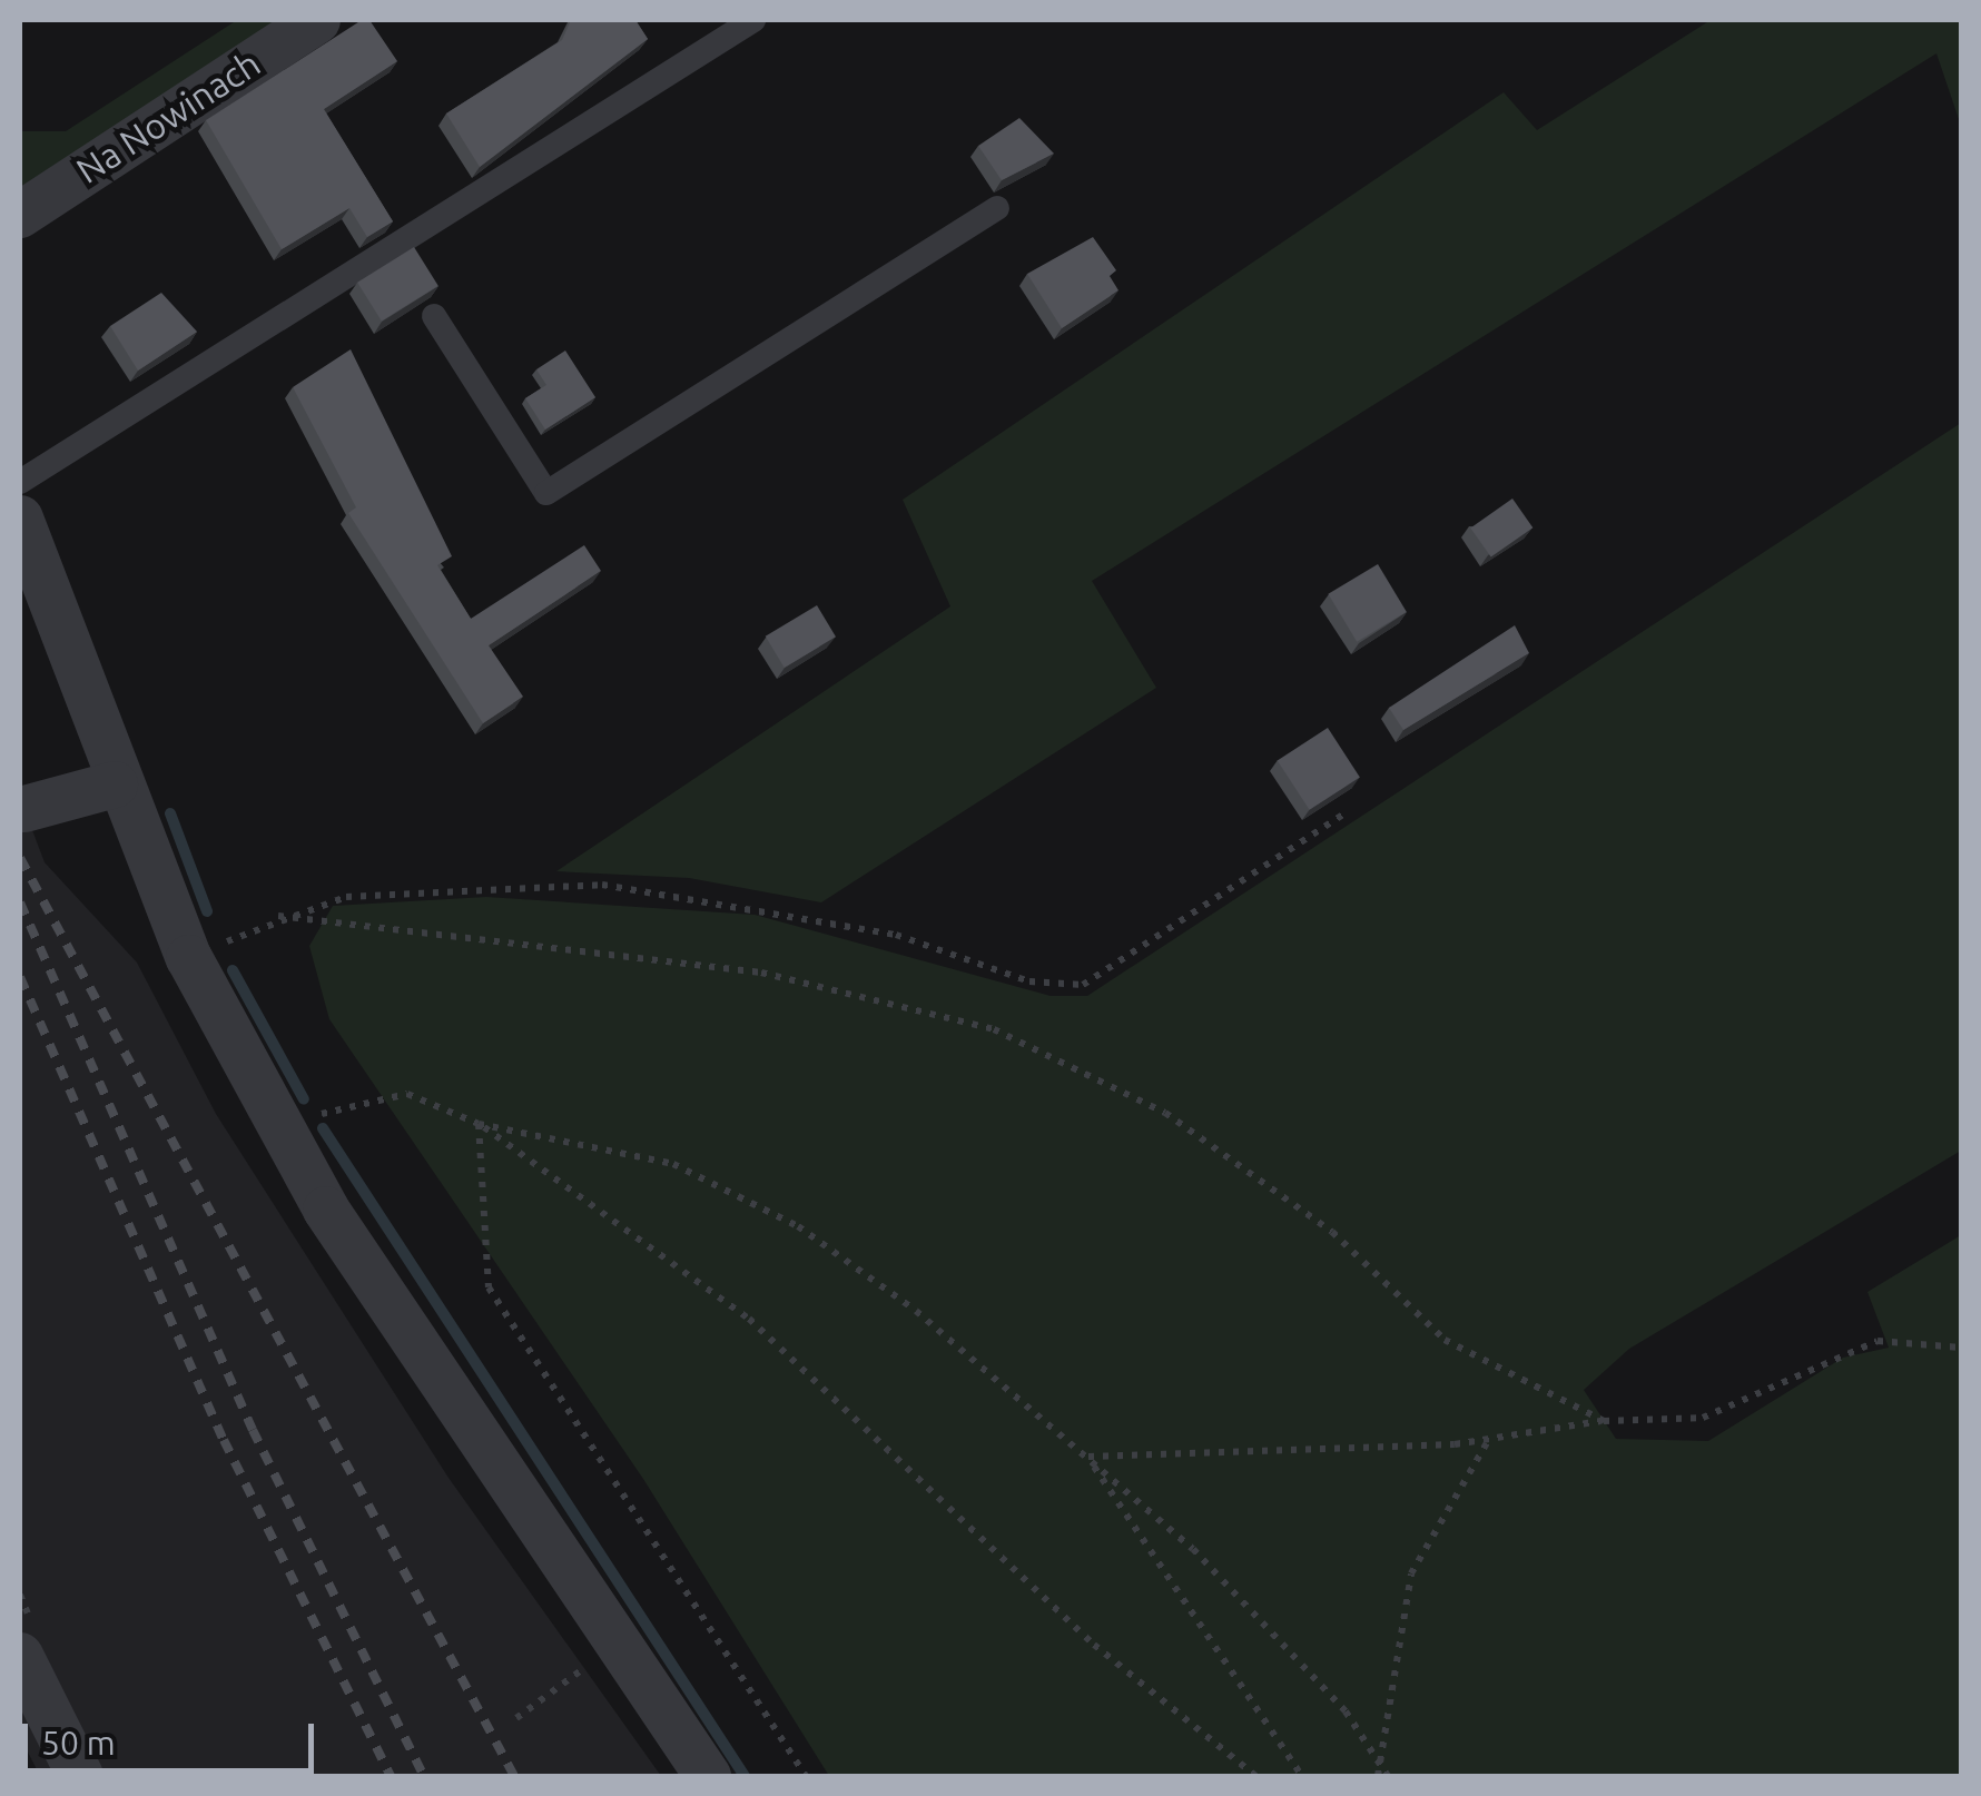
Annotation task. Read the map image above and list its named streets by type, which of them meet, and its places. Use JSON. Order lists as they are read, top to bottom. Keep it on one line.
{"streets":{"street":["Na Nowinach"]},"scale_bar":"50 m"}
